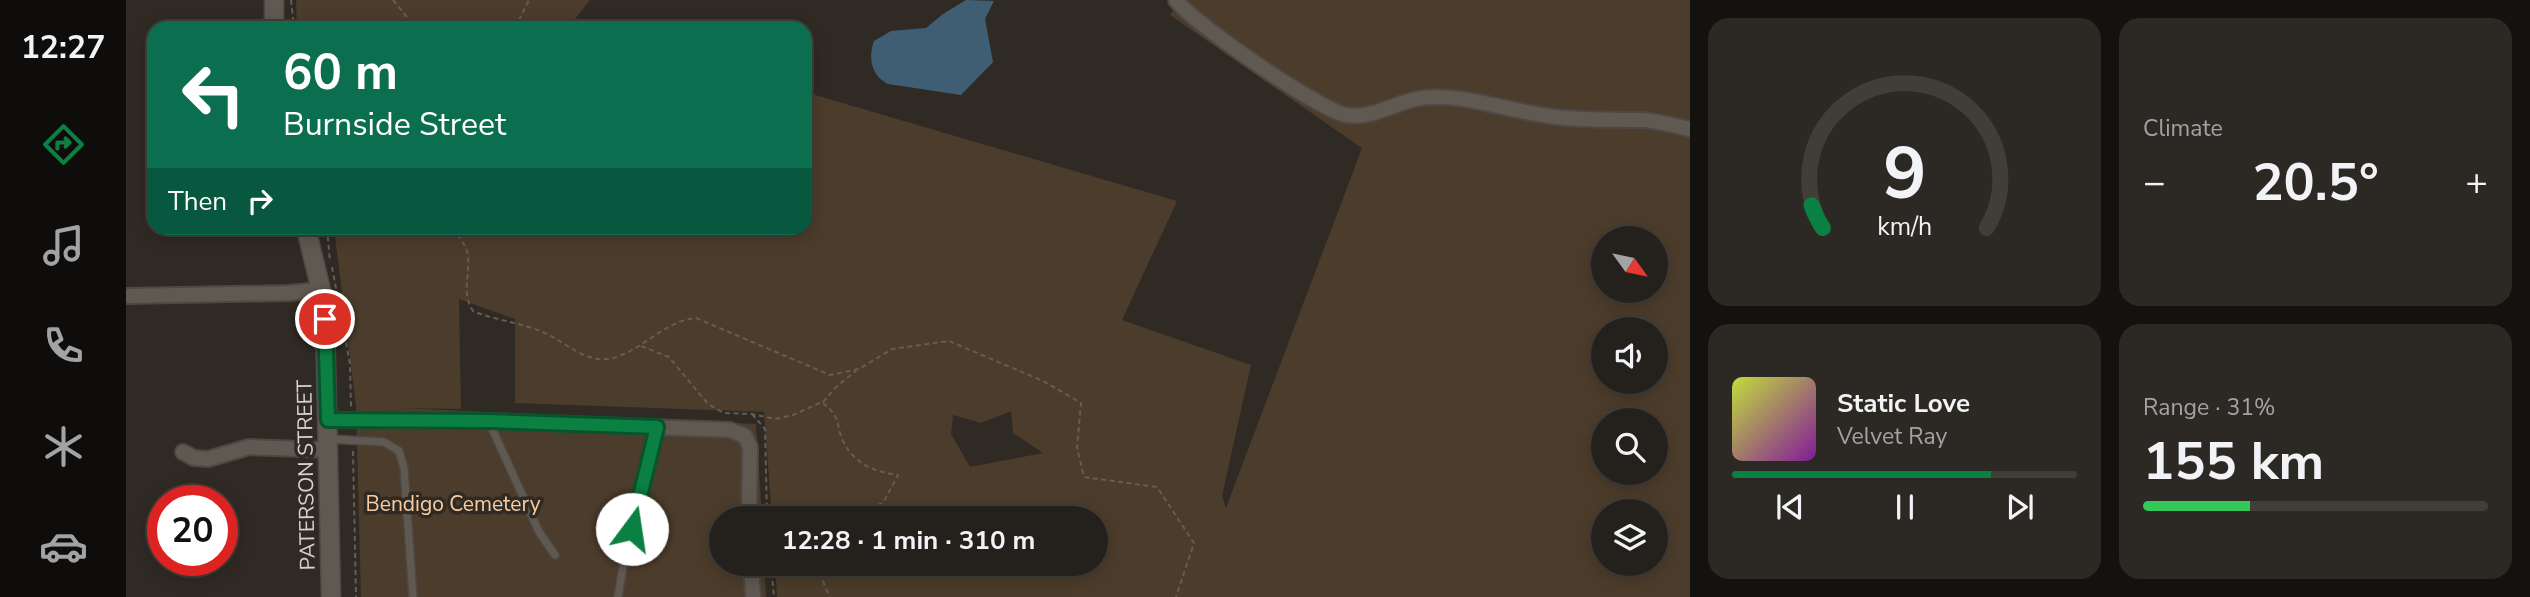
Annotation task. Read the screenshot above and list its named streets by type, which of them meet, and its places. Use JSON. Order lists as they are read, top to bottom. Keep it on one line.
{"streets":{"street":["PATERSON STREET"]},"parks":["Bendigo Cemetery"],"north":"bottom right","page":{"tabs":"12:27","tile":["Climate",["Range · 31%","155 km"]],"turn":["60 m","Burnside Street"],"heat":["−","20.5°","+"],"then":"Then","song":["Static Love","Velvet Ray"],"limit":"20","trip":"12:28 · 1 min · 310 m","gauge":["9","km/h"]}}
